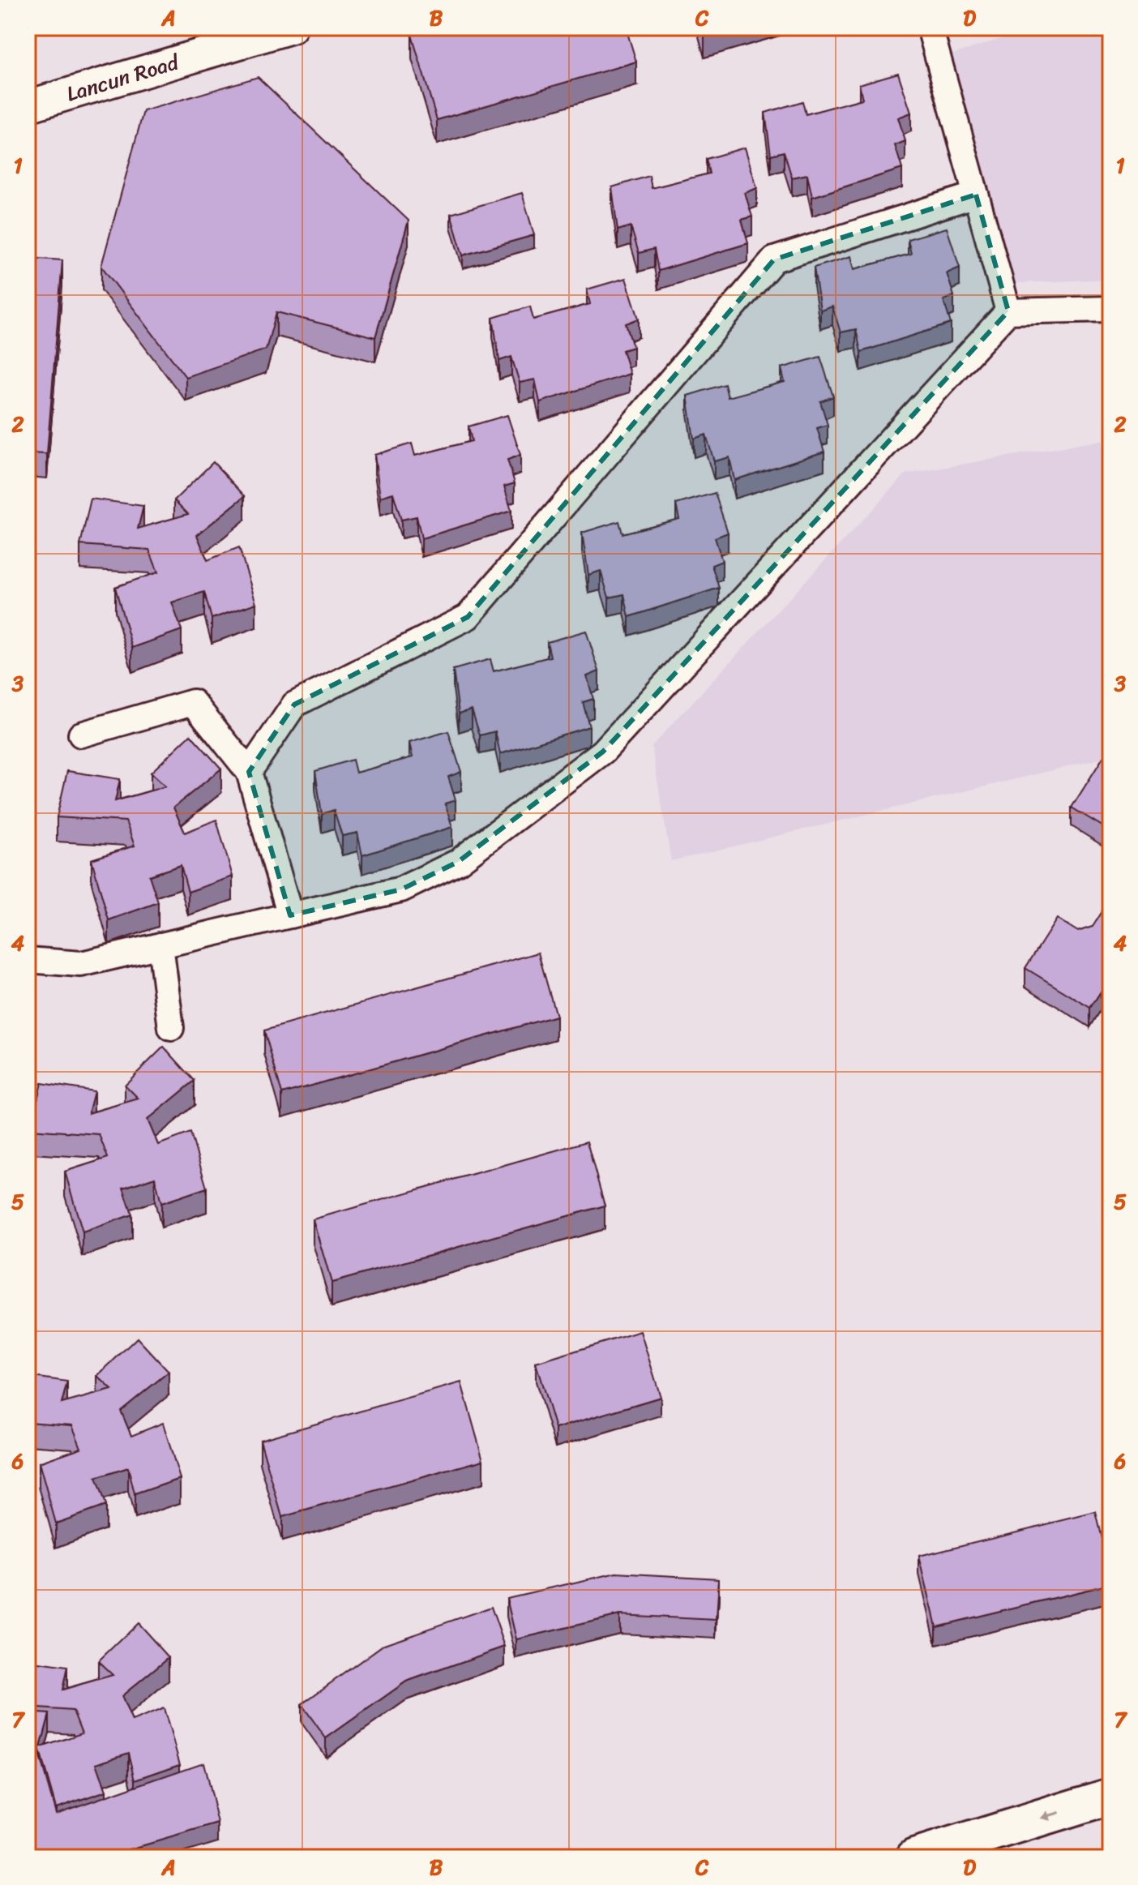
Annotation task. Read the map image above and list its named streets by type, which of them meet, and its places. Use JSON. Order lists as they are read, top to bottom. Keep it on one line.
{"streets":{"street":["Lancun Road"]},"grid":{"columns":["A","B","C","D"],"rows":["1","2","3","4","5","6","7"]}}
